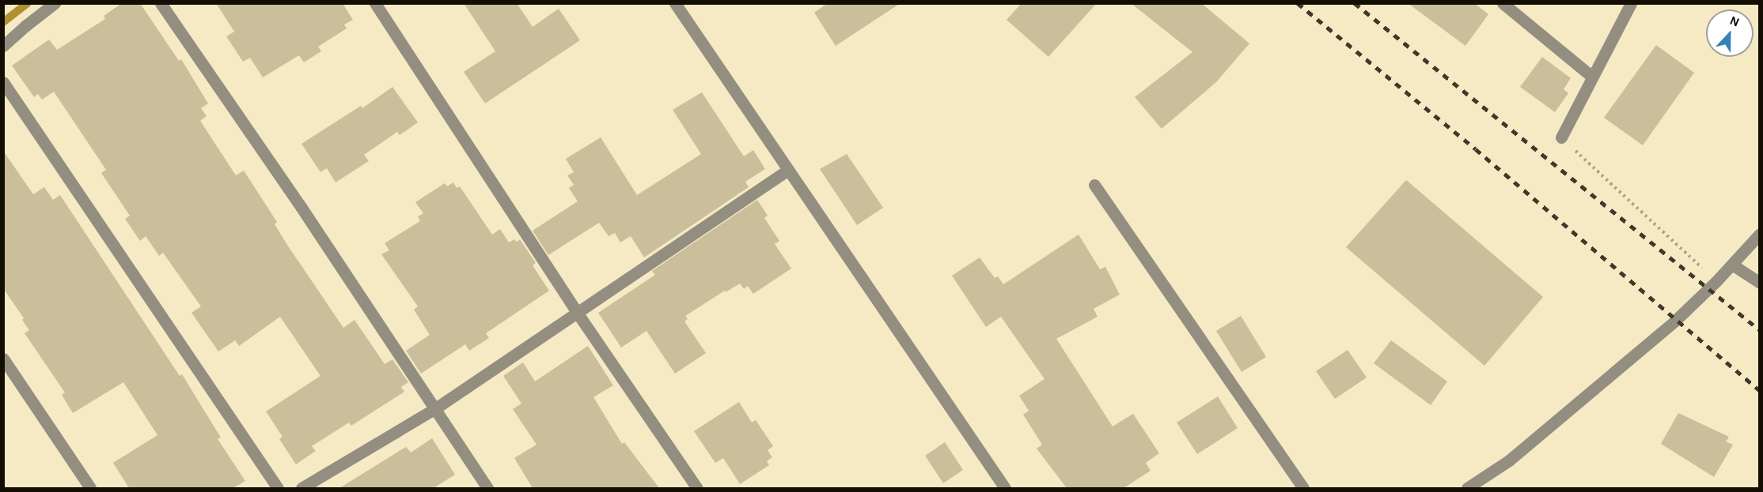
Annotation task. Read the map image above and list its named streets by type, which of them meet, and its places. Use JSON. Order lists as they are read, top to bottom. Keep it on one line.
{"north":"top"}
